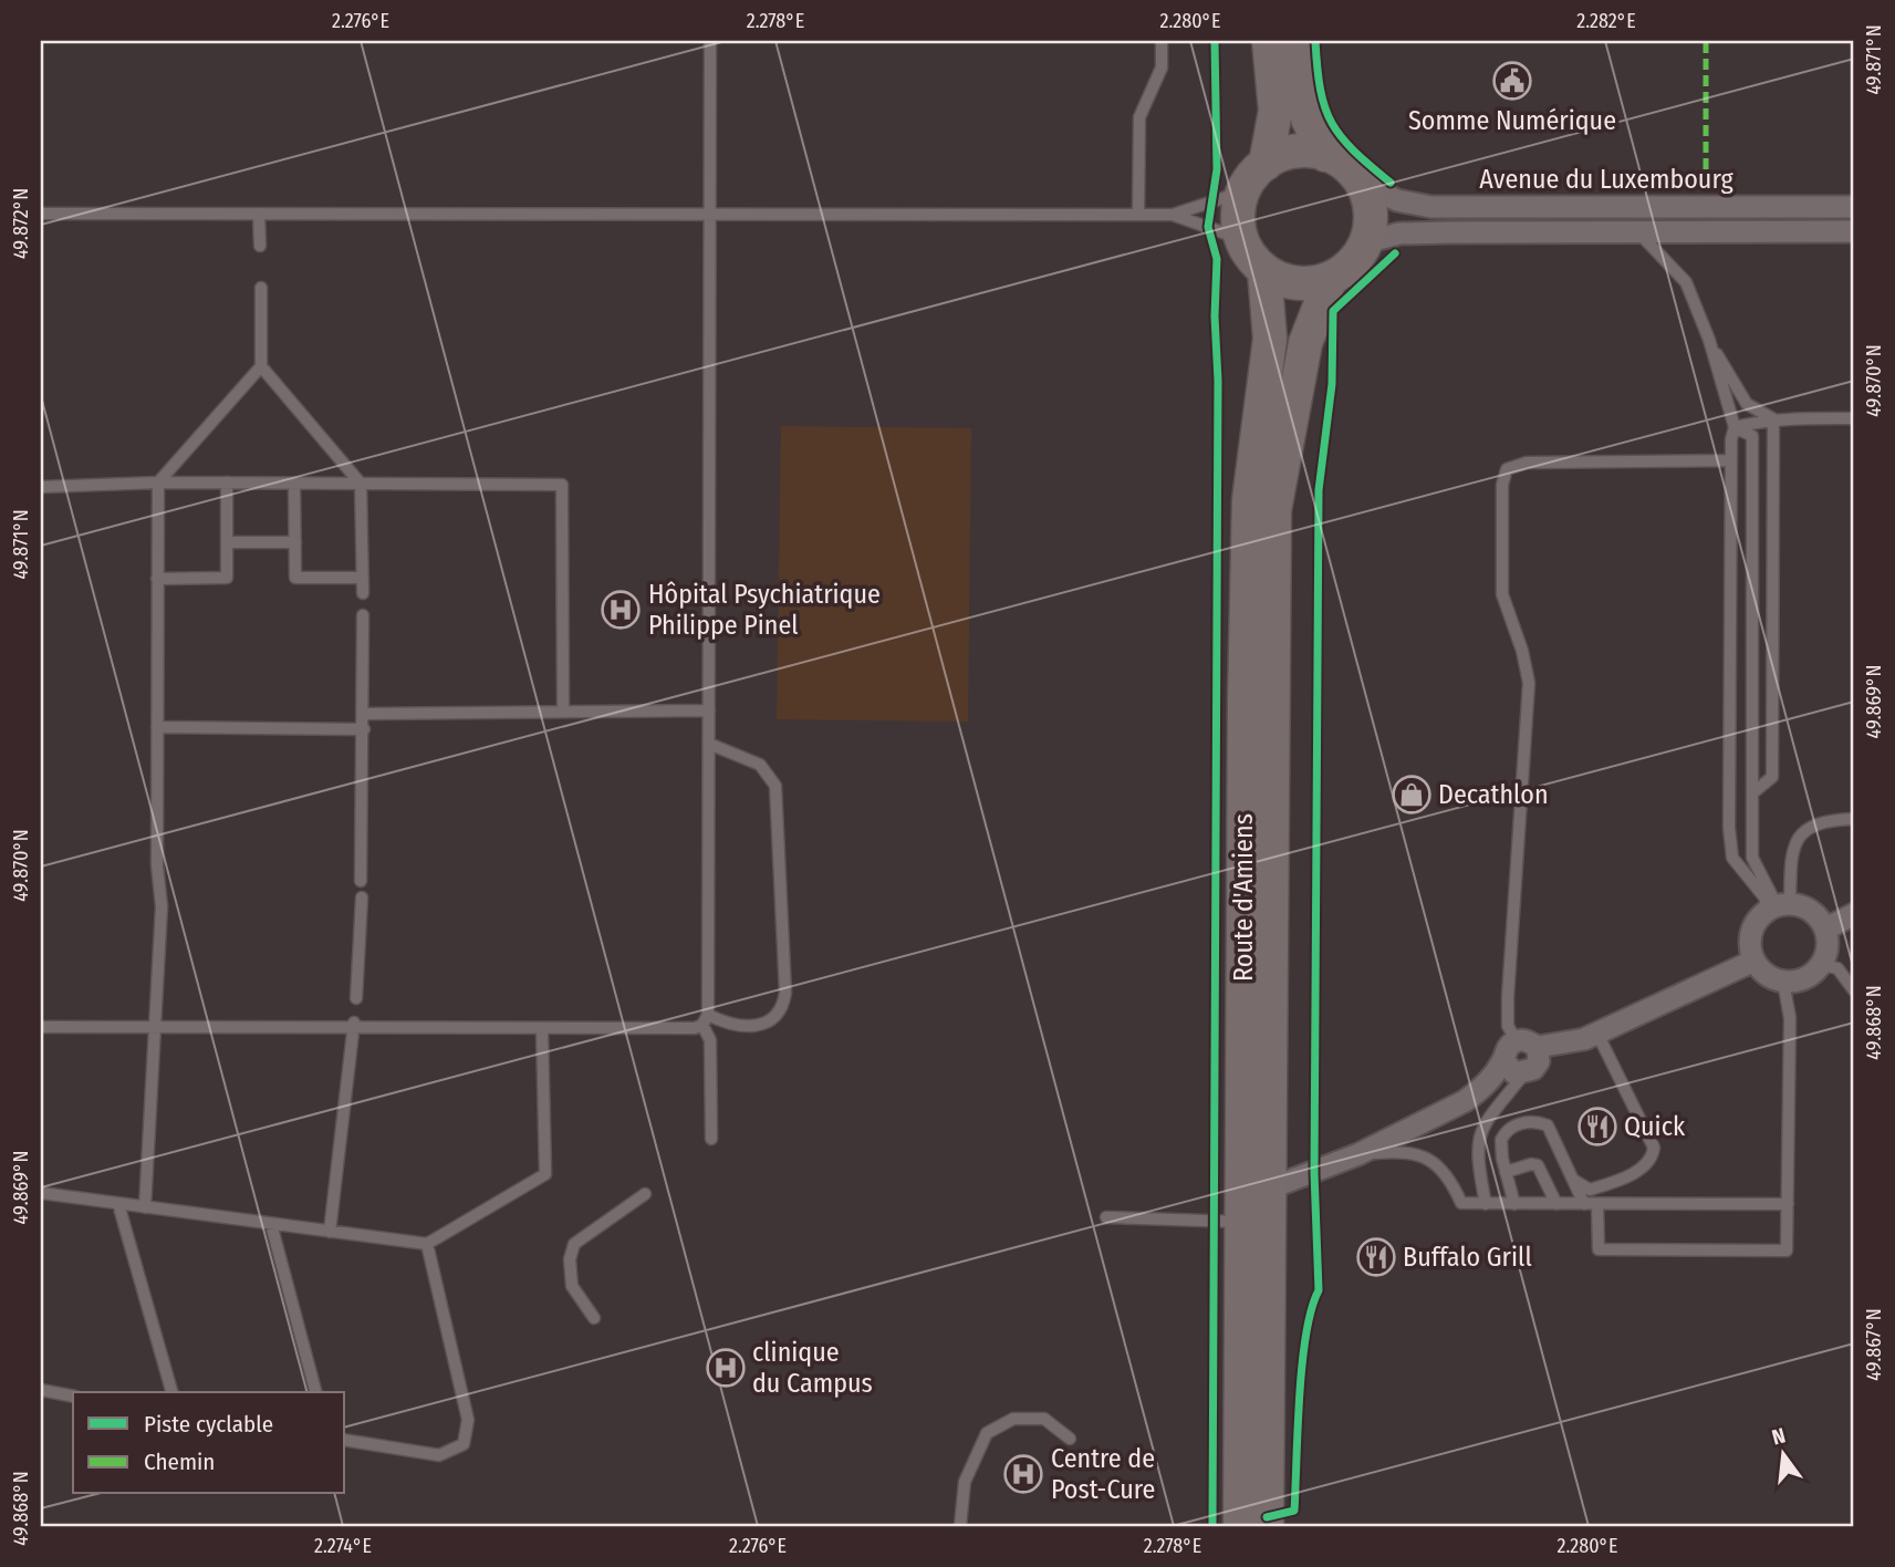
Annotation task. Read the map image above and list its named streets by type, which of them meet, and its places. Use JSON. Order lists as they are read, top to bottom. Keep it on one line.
{"streets":{"main road":["Route d'Amiens"],"street":["Avenue du Luxembourg"]},"crossings":[["Avenue du Luxembourg","Route d'Amiens"]],"places":{"public building":["Somme Numérique"],"hospital":["Hôpital Psychiatrique Philippe Pinel","clinique du Campus","Centre de Post-Cure"],"shop":["Decathlon"],"restaurant":["Quick","Buffalo Grill"]},"legend":["Piste cyclable","Chemin"],"north":"top","coordinates":["2.276°E","2.278°E","2.280°E","2.282°E","49.871°N","49.872°N","49.870°N","49.869°N","49.868°N","49.867°N","2.274°E"]}
